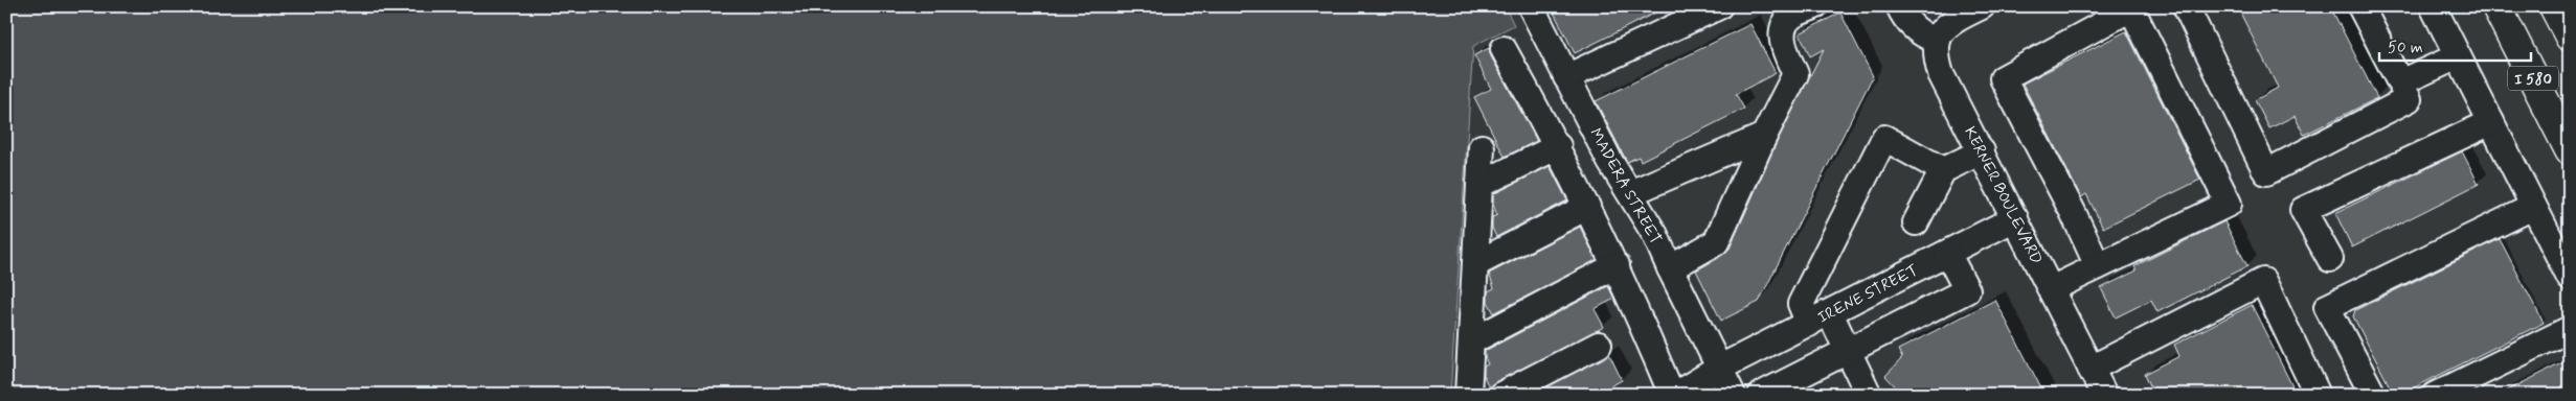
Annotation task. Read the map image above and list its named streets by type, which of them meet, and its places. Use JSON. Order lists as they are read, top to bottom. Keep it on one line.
{"streets":{"highway":["I 580"],"street":["MADERA STREET","KERNER BOULEVARD","IRENE STREET"]},"crossings":[["MADERA STREET","IRENE STREET"],["KERNER BOULEVARD","IRENE STREET"]],"scale_bar":"50 m"}
